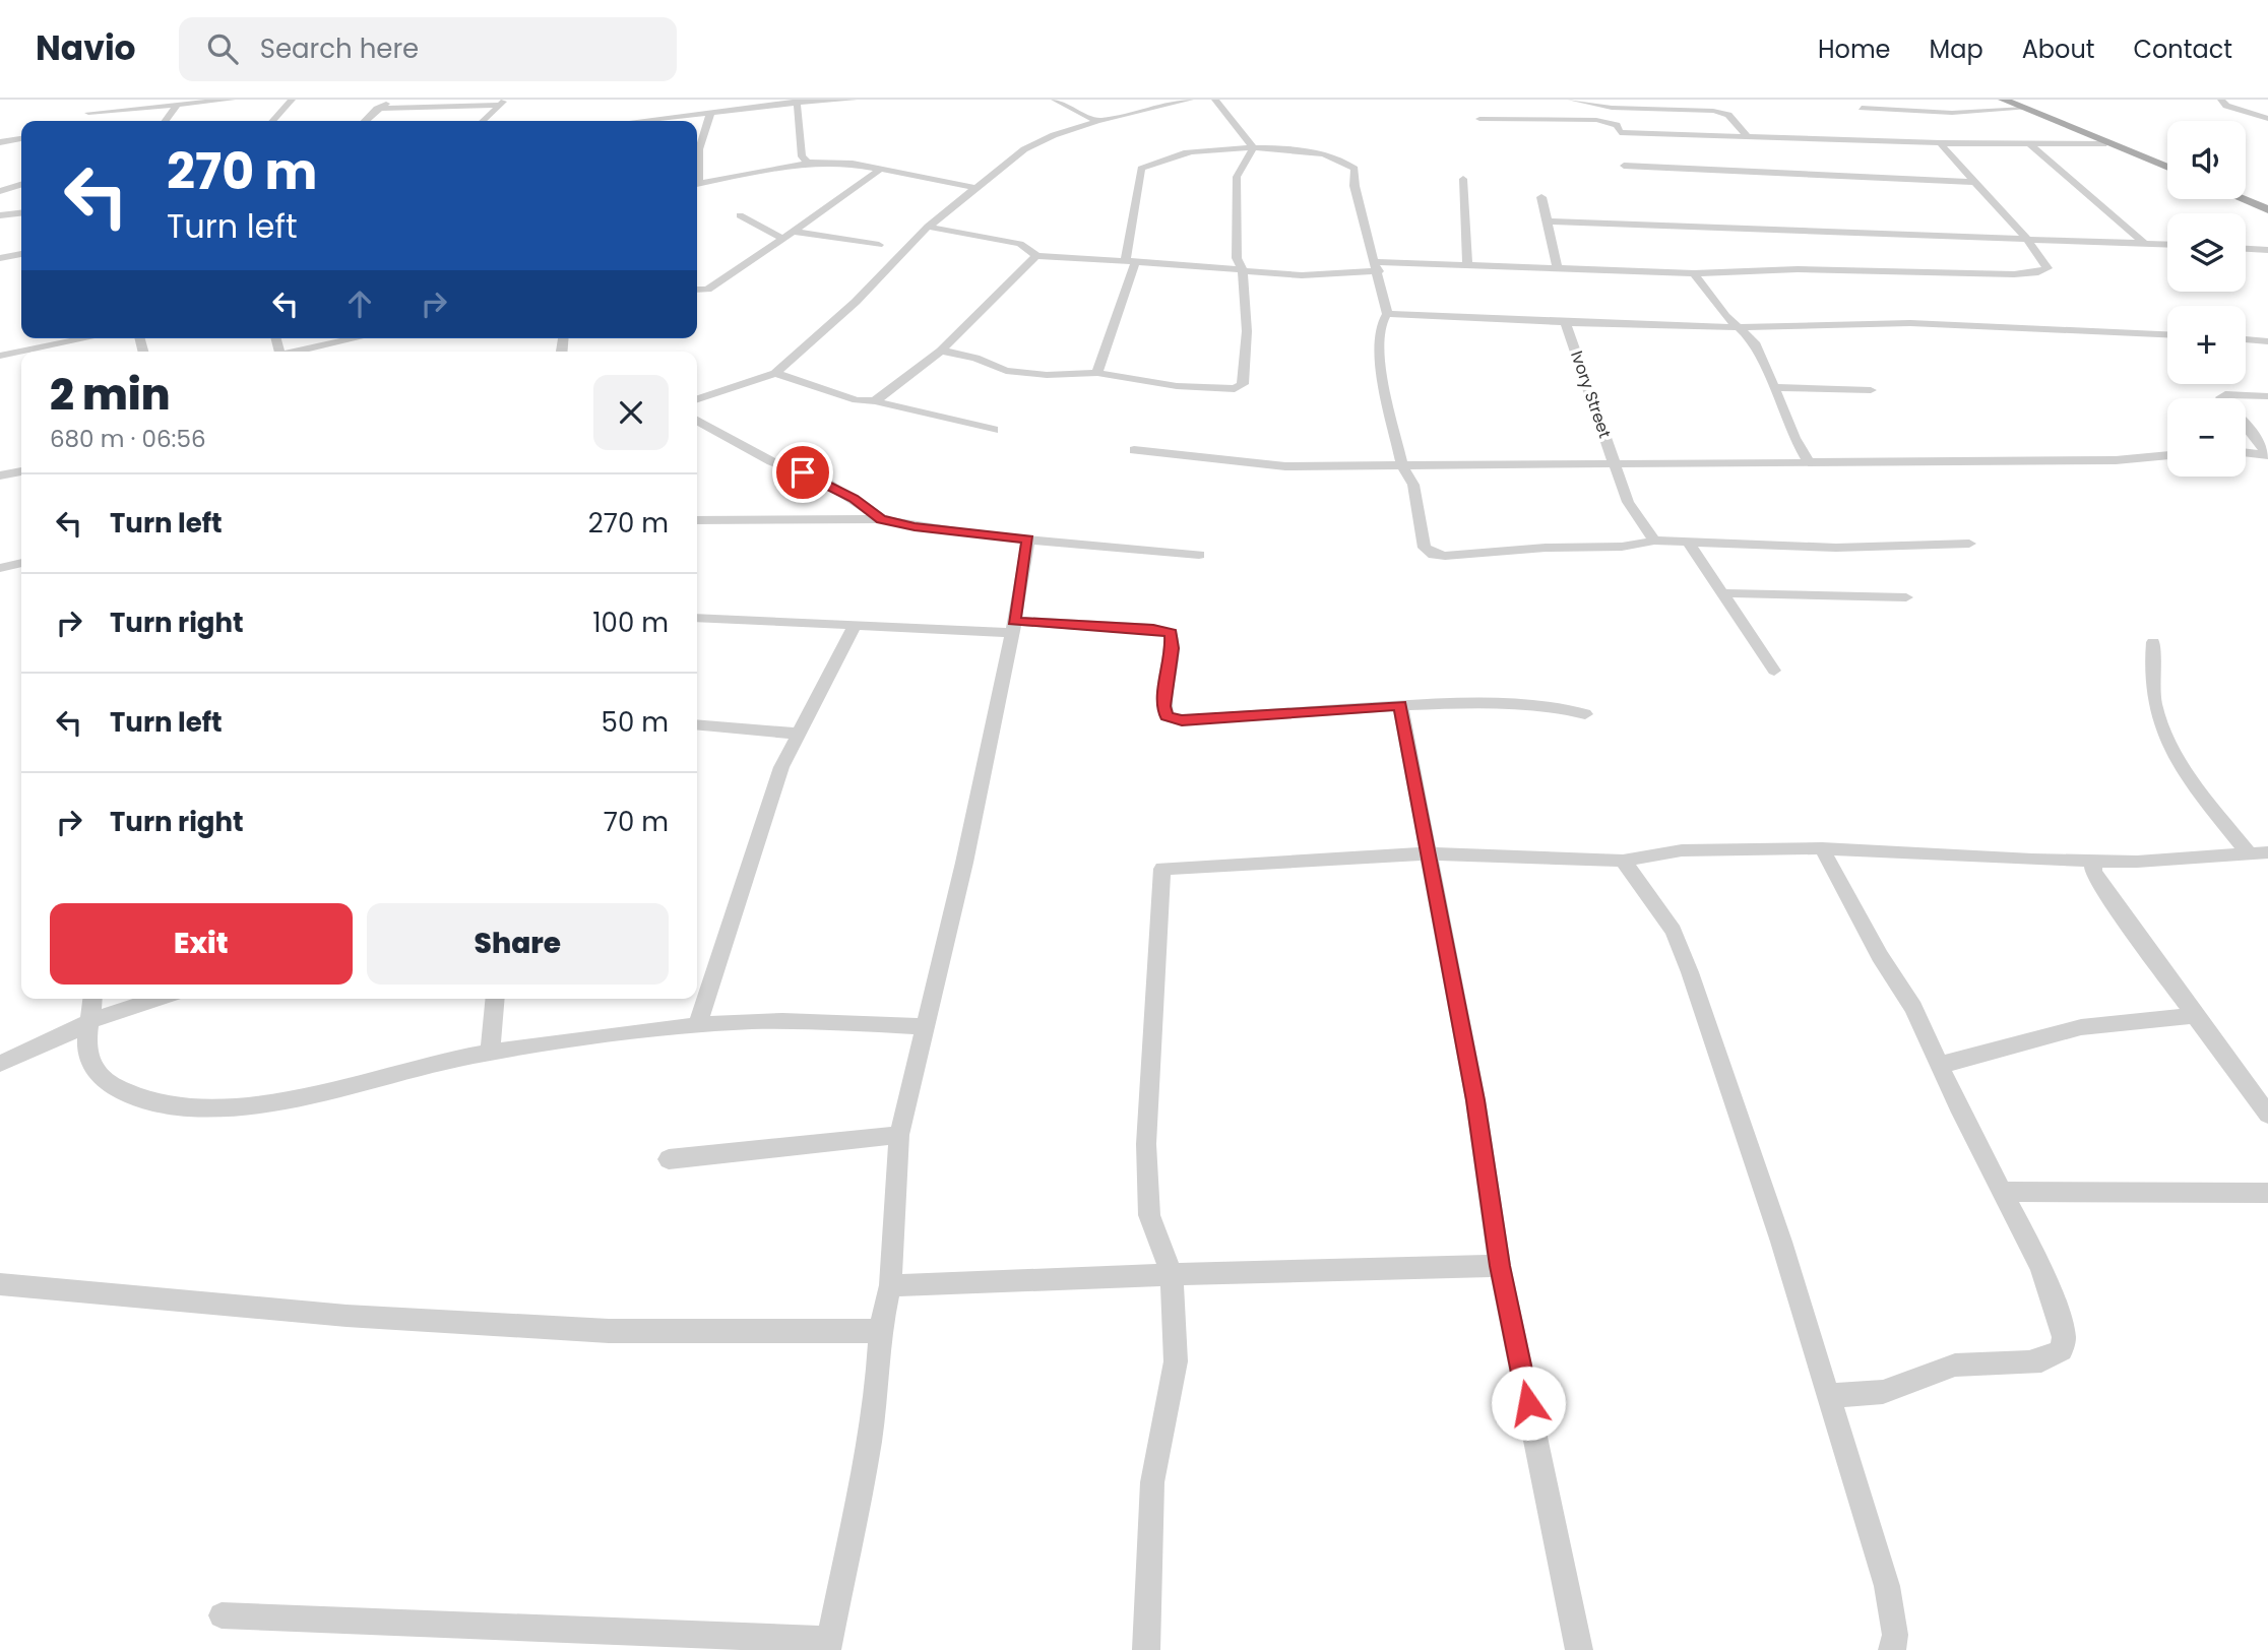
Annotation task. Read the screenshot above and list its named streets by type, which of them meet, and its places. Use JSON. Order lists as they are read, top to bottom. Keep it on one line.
{"streets":{"street":["Ivory Street"]},"page":{"header":"Navio","search":"Search here","nav":["Home","Map","About","Contact"],"map_buttons":["+","−"],"turn":["270 m","Turn left"],"heading":["2 min","680 m · 06:56"],"list":[{"name":"Turn left","value":"270 m"},{"name":"Turn right","value":"100 m"},{"name":"Turn left","value":"50 m"},{"name":"Turn right","value":"70 m"}],"buttons":["Exit","Share"]}}
